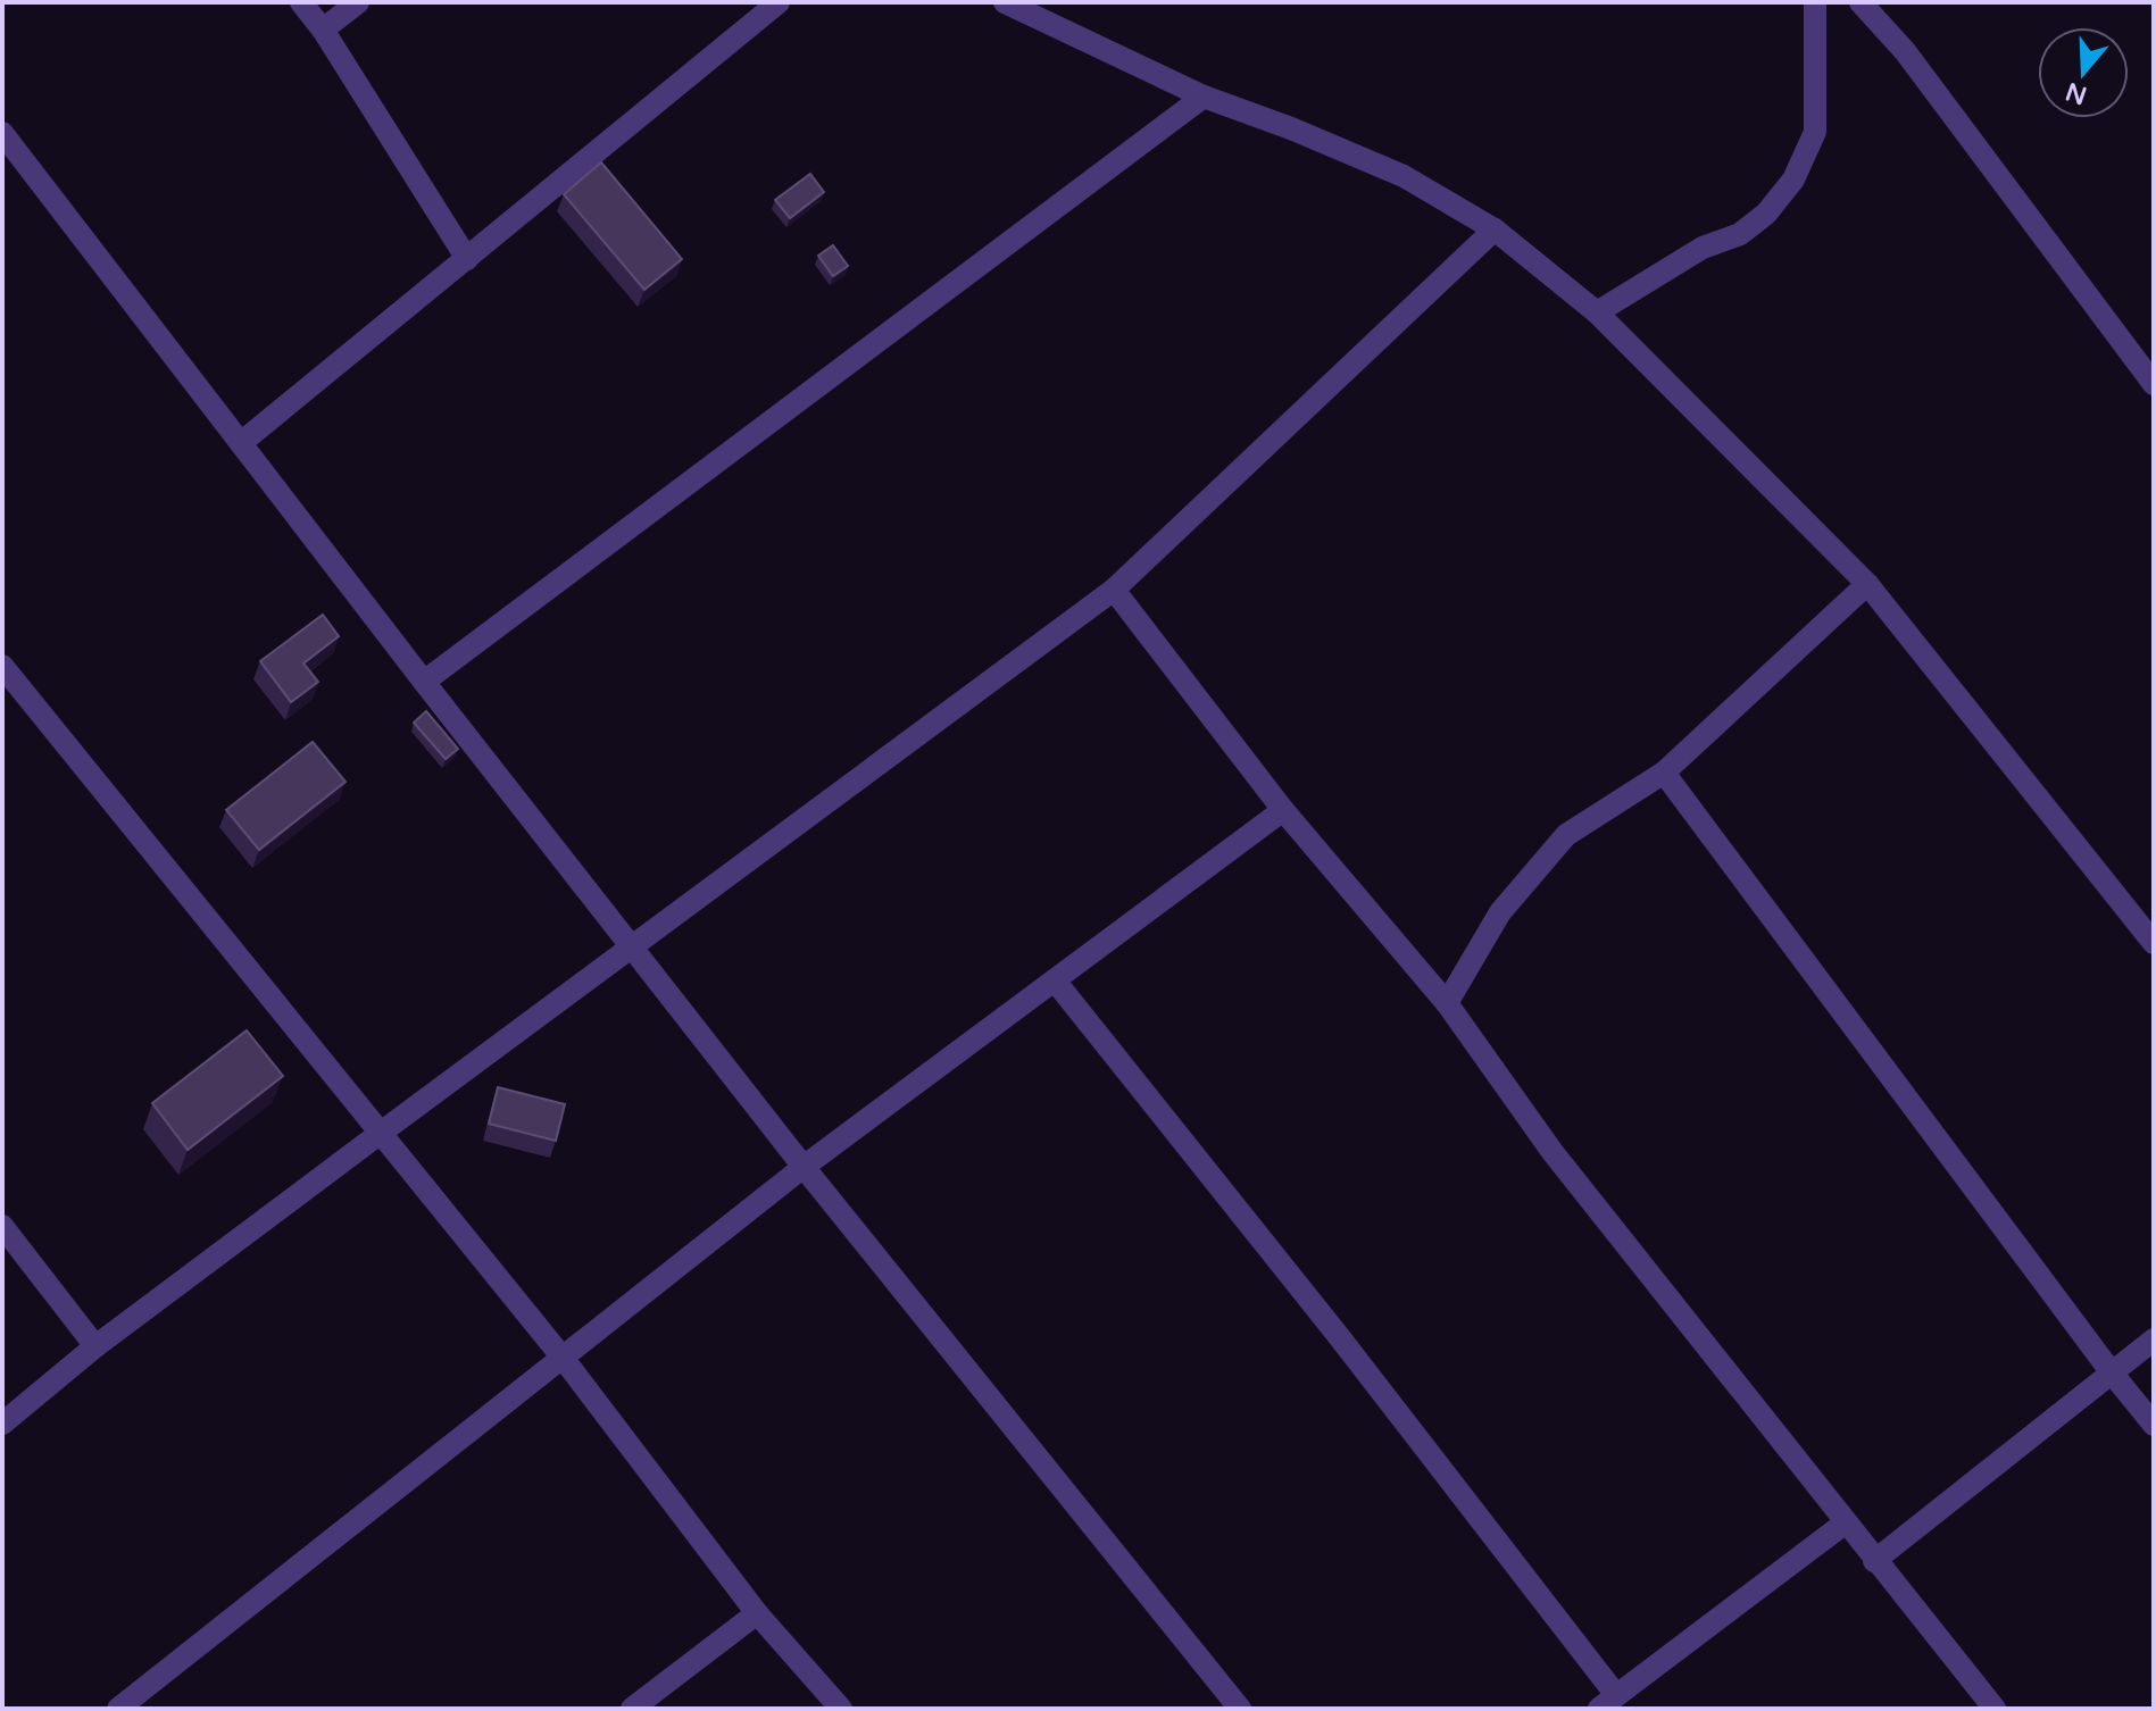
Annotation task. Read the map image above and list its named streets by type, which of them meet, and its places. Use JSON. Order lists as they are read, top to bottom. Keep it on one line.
{"north":"bottom"}
